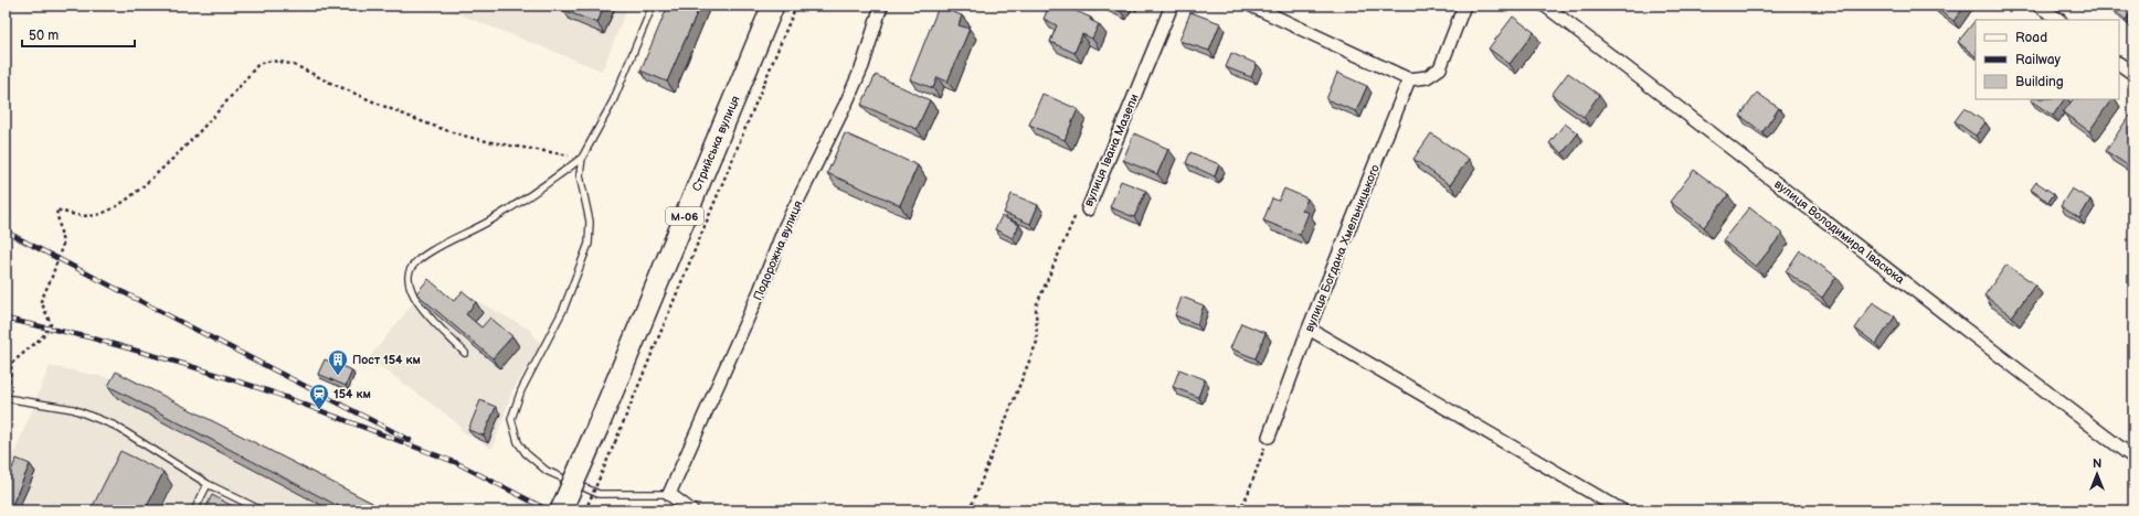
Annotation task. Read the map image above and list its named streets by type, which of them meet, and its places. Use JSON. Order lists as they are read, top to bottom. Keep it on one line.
{"streets":{"highway":["Стрийська вулиця","М-06"],"street":["вулиця Івана Мазепи","вулиця Володимира Івасюка","вулиця Богдана Хмельницького","Подорожна вулиця"]},"places":{"building":["Пост 154 км"],"station":["154 км"]},"legend":["Road","Railway","Building"],"scale_bar":"50 m","north":"top"}
